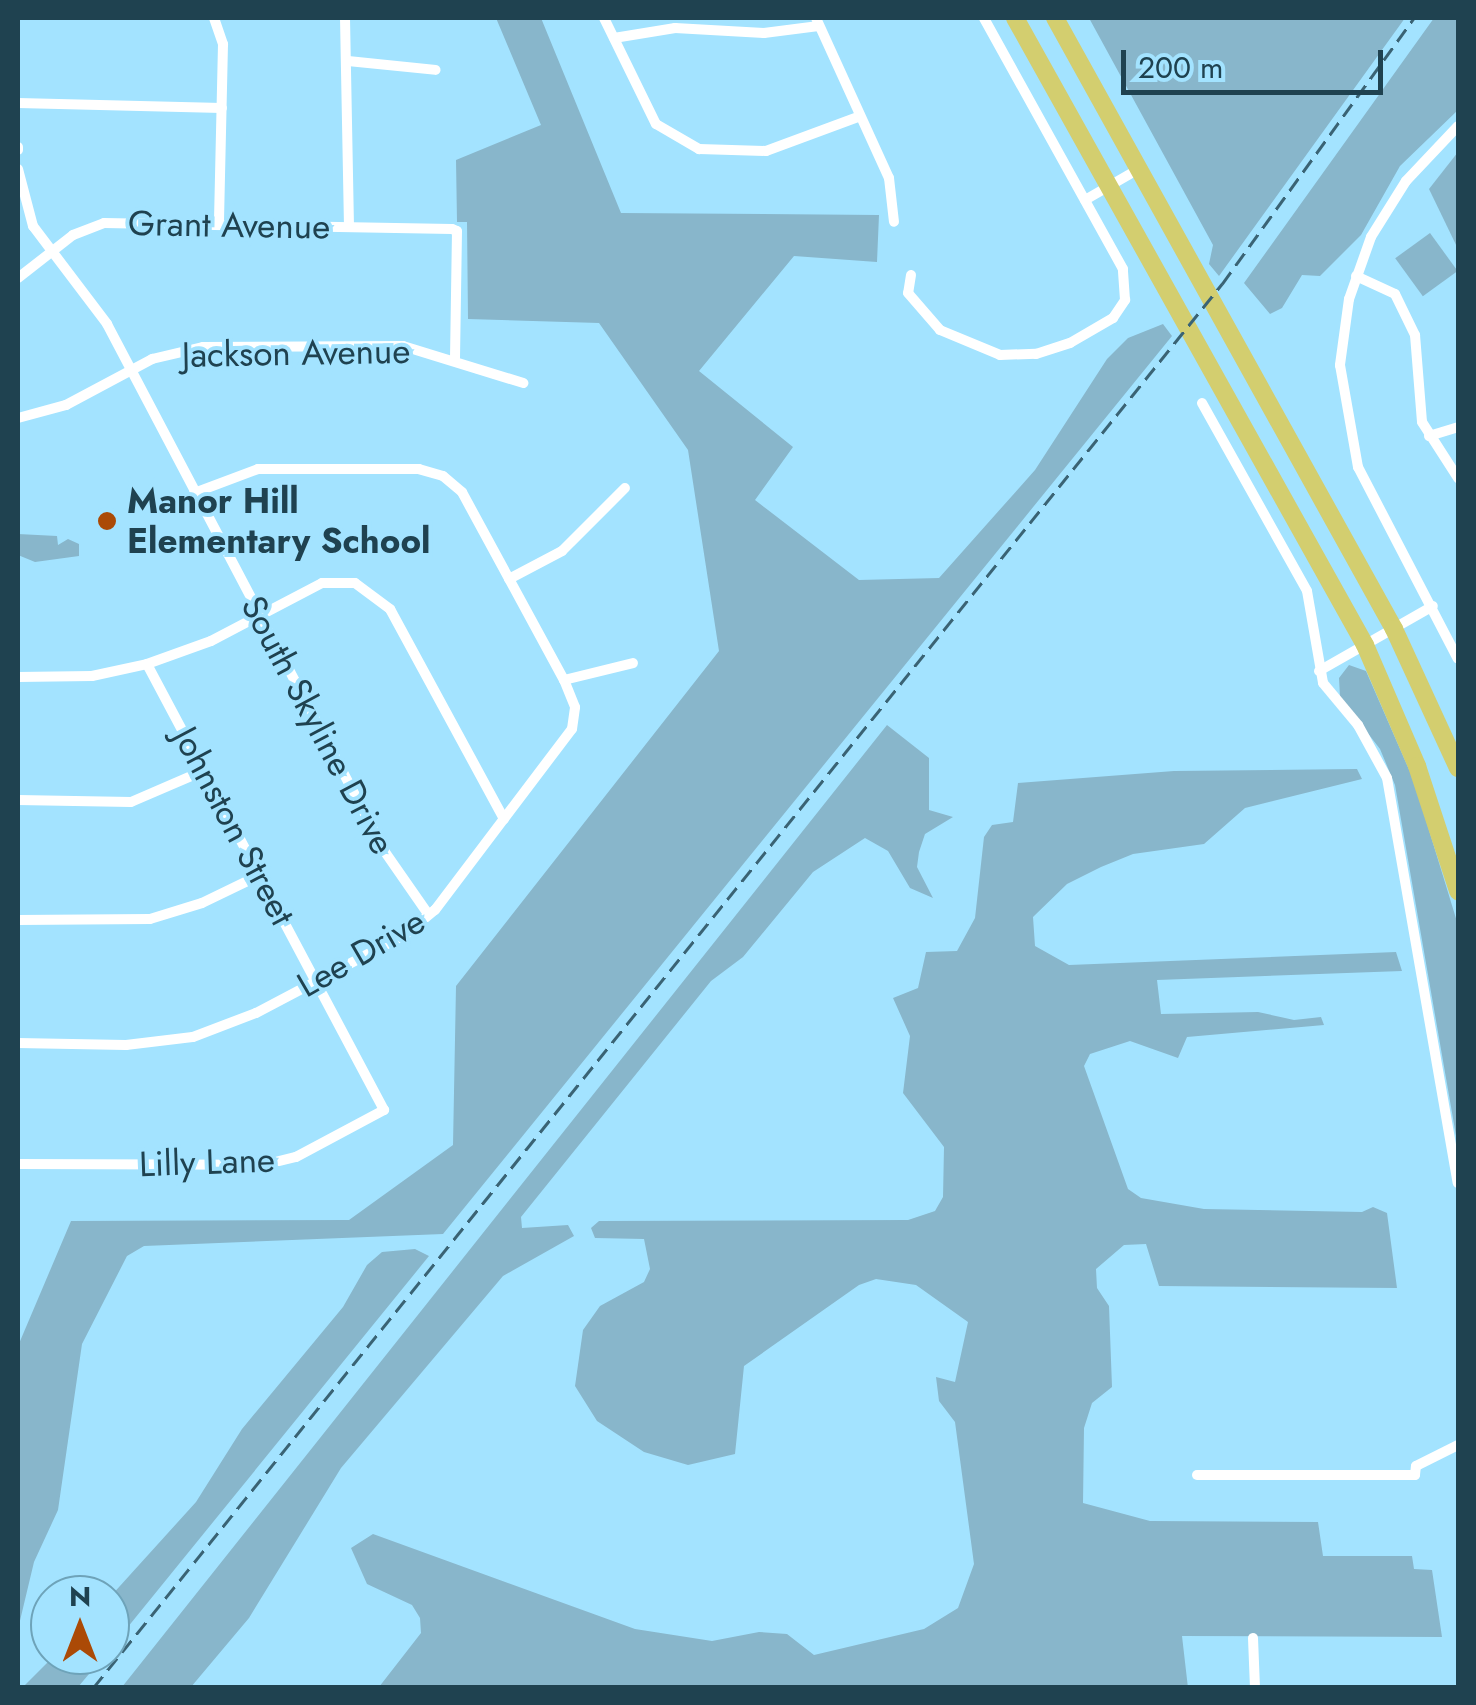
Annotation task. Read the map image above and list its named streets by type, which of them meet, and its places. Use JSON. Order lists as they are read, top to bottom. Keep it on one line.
{"streets":{"street":["Grant Avenue","Jackson Avenue","South Skyline Drive","Johnston Street","Lee Drive","Lilly Lane"]},"crossings":[["Grant Avenue","Jackson Avenue"],["Grant Avenue","South Skyline Drive"],["Jackson Avenue","South Skyline Drive"],["South Skyline Drive","Lee Drive"],["Johnston Street","Lee Drive"],["Johnston Street","Lilly Lane"]],"places":["Manor Hill Elementary School"],"scale_bar":"200 m","north":"top"}
